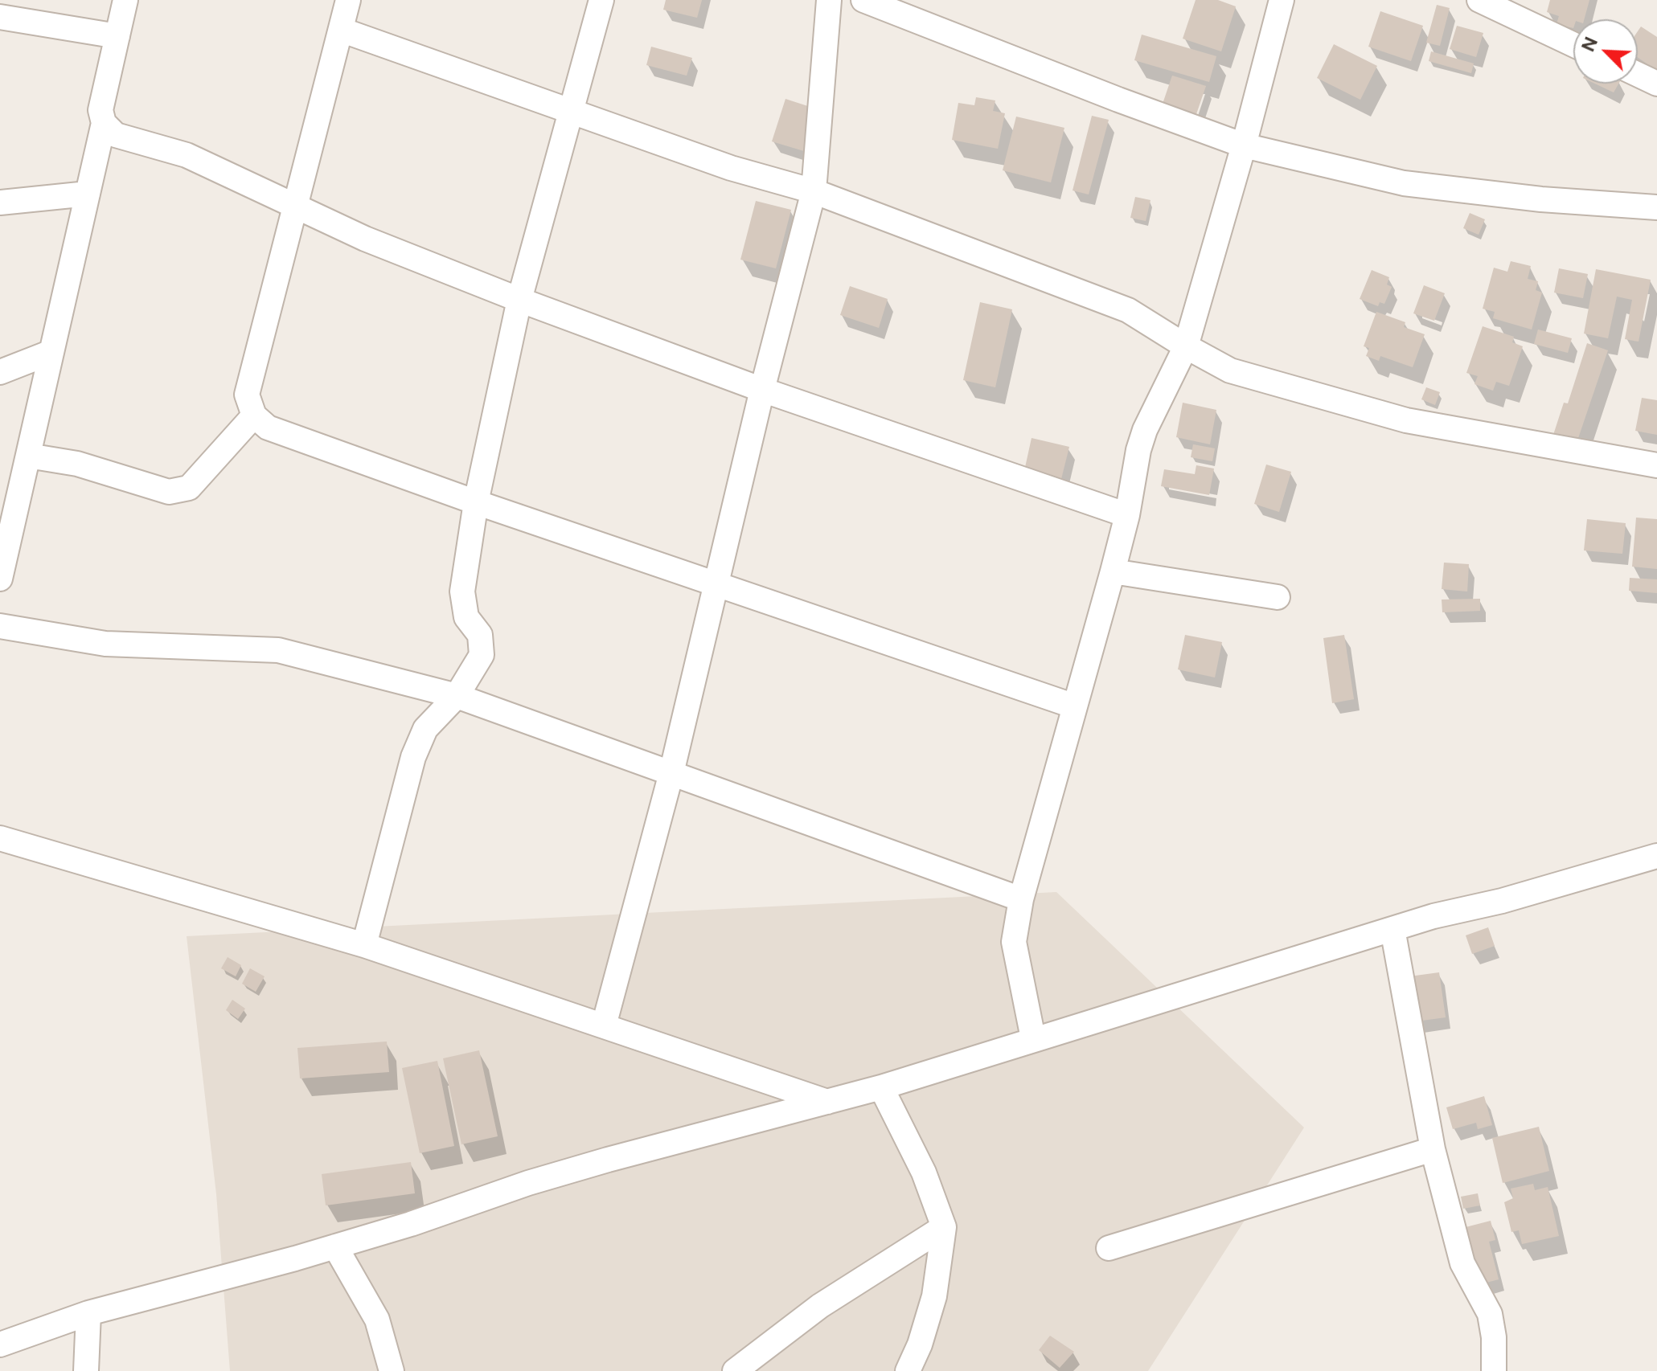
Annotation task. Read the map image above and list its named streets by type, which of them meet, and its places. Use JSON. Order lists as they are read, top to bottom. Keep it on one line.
{"north":"top left"}
